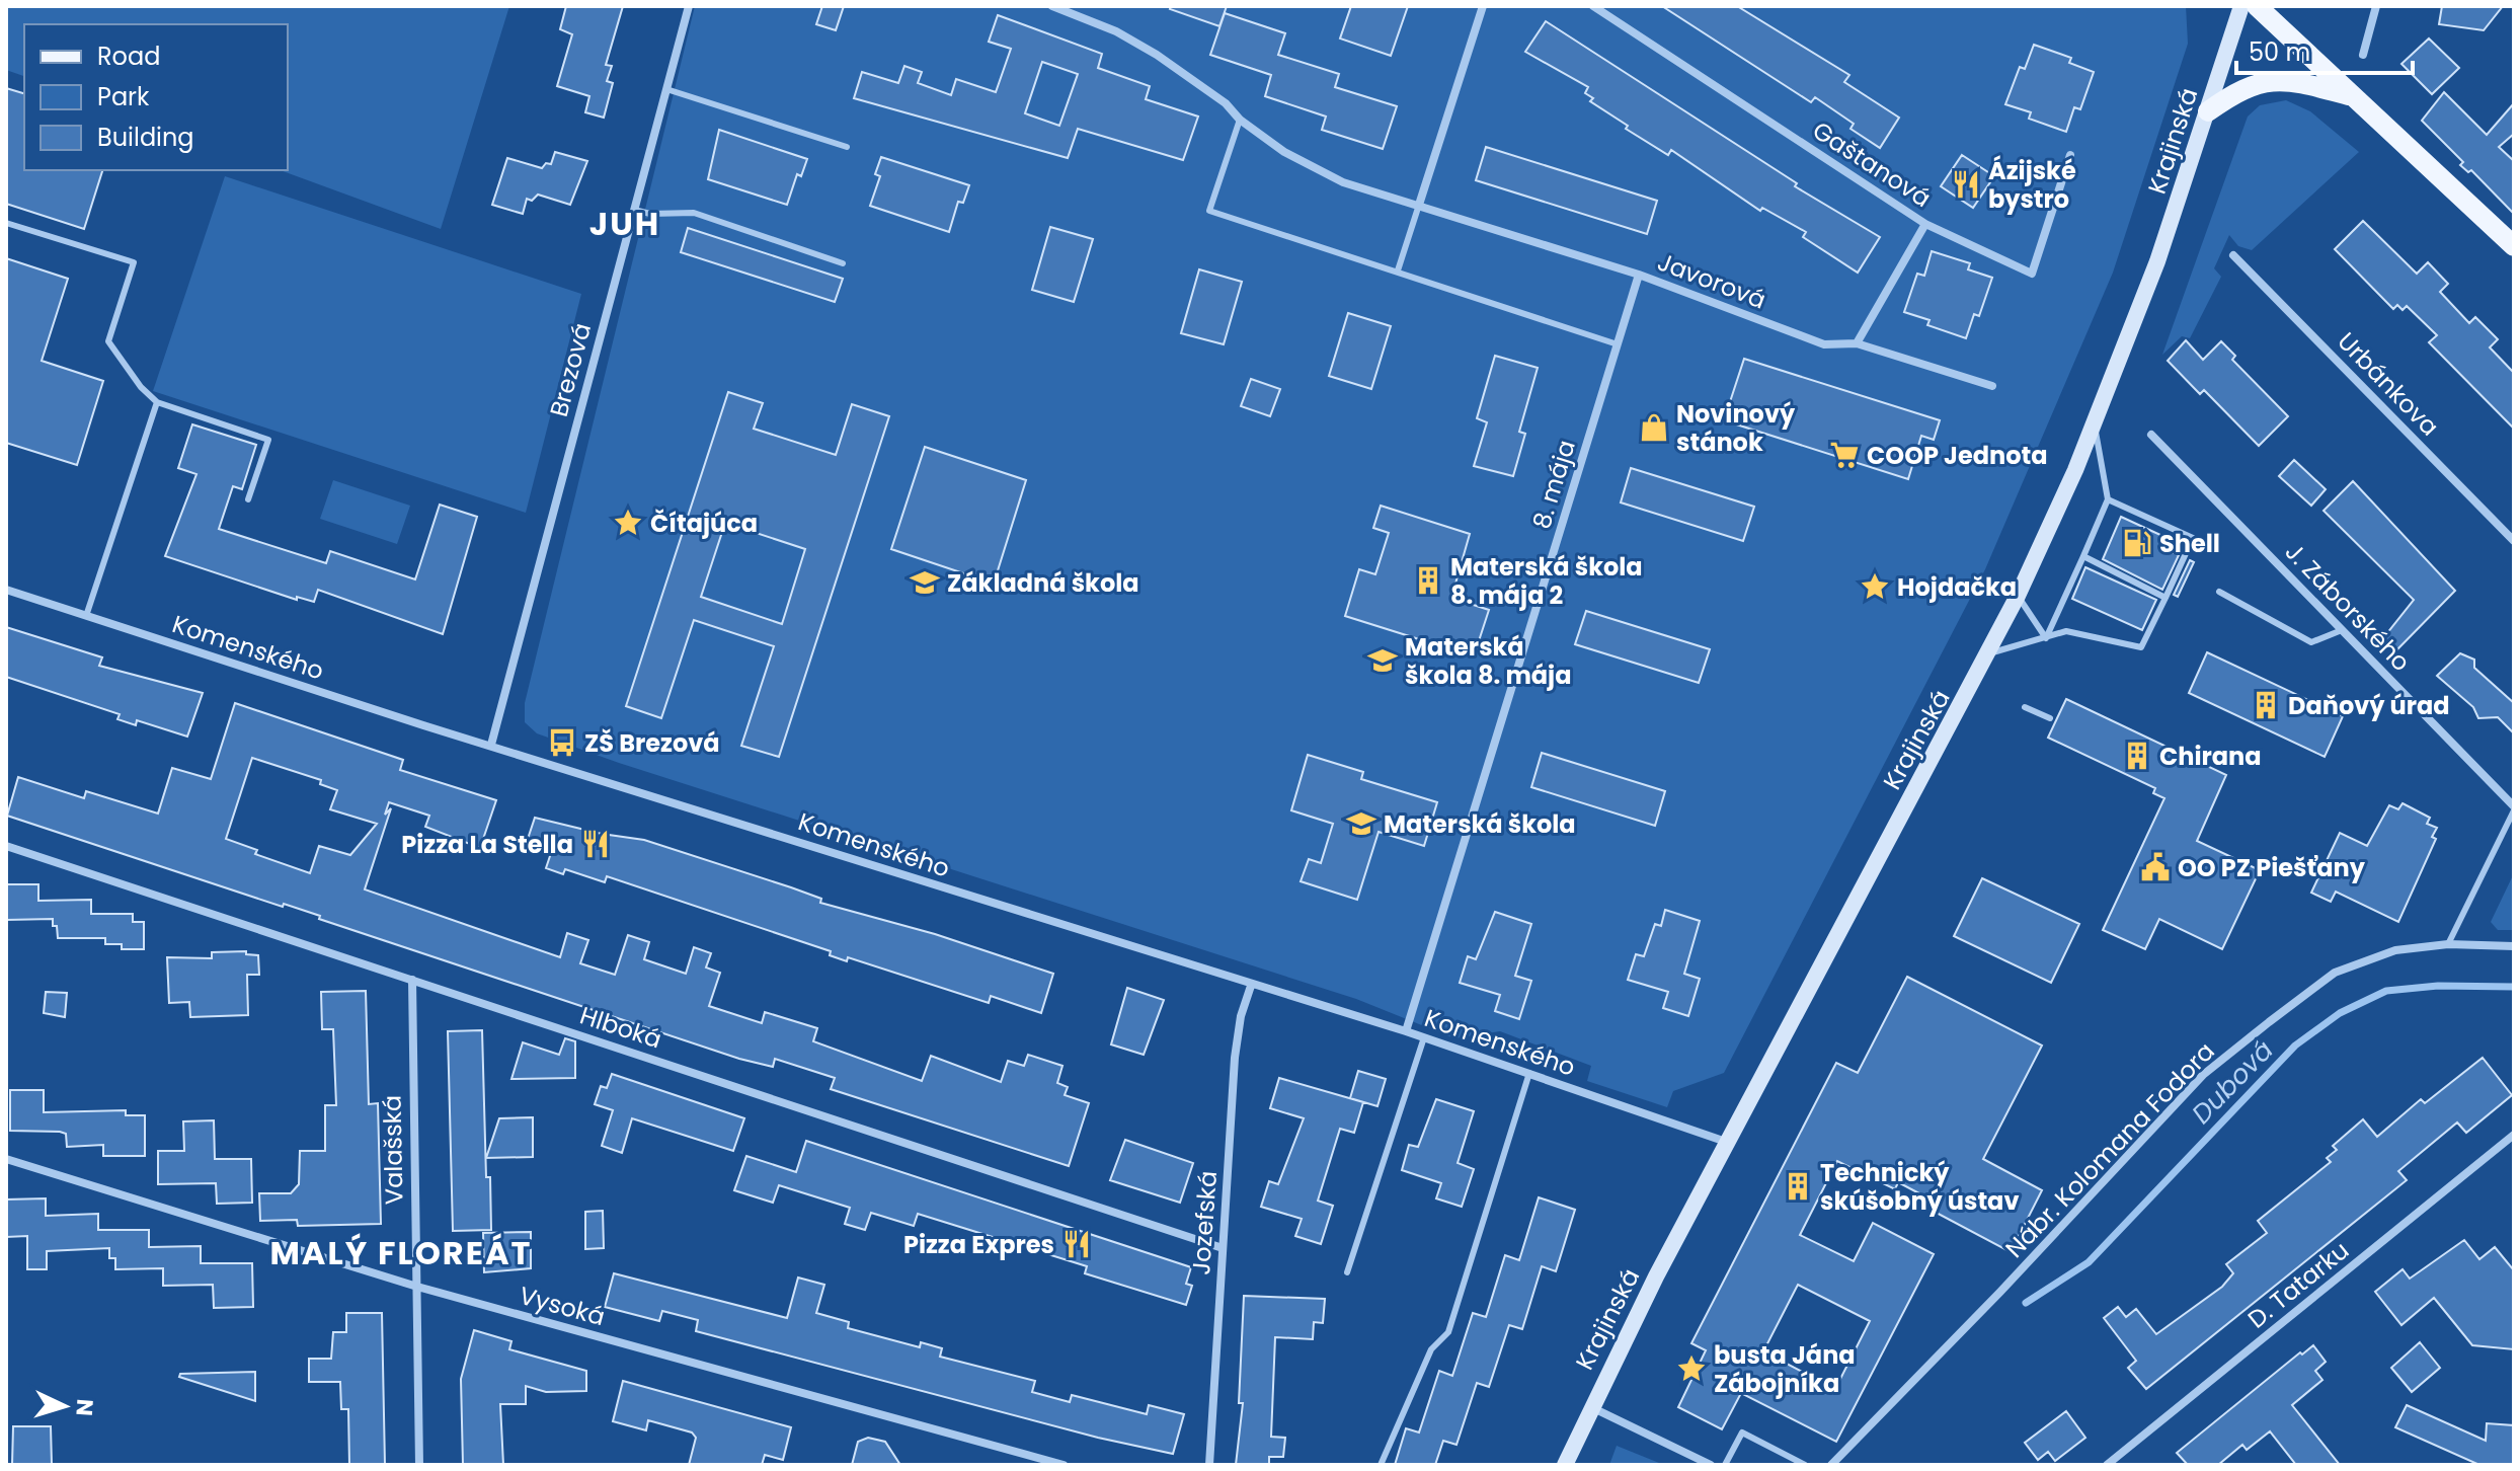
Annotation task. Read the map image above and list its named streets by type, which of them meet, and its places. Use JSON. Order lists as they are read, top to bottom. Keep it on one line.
{"streets":{"main road":["Krajinská"],"street":["Gaštanová","Javorová","Brezová","Urbánkova","8. mája","J. Záborského","Komenského","Hlboká","Valašská","Nábr. Kolomana Fodora","Jozefská","D. Tatarku","Vysoká"]},"crossings":[["Krajinská","Komenského"],["Javorová","8. mája"],["Brezová","Komenského"],["8. mája","Komenského"],["Komenského","Jozefská"],["Hlboká","Valašská"],["Hlboká","Jozefská"],["Valašská","Vysoká"]],"districts":["JUH","MALÝ FLOREÁT"],"water":["Dubová"],"places":{"restaurant":["Ázijské bystro","Pizza La Stella","Pizza Expres"],"shop":["Novinový stánok"],"supermarket":["COOP Jednota"],"place":["Čítajúca","Hojdačka","busta Jána Zábojníka"],"fuel station":["Shell"],"building":["Materská škola 8. mája 2","Daňový úrad","Chirana","Technický skúšobný ústav"],"school or university":["Základná škola","Materská škola 8. mája","Materská škola"],"bus stop":["ZŠ Brezová"],"public building":["OO PZ Piešťany"]},"legend":["Road","Park","Building"],"scale_bar":"50 m","north":"right"}
